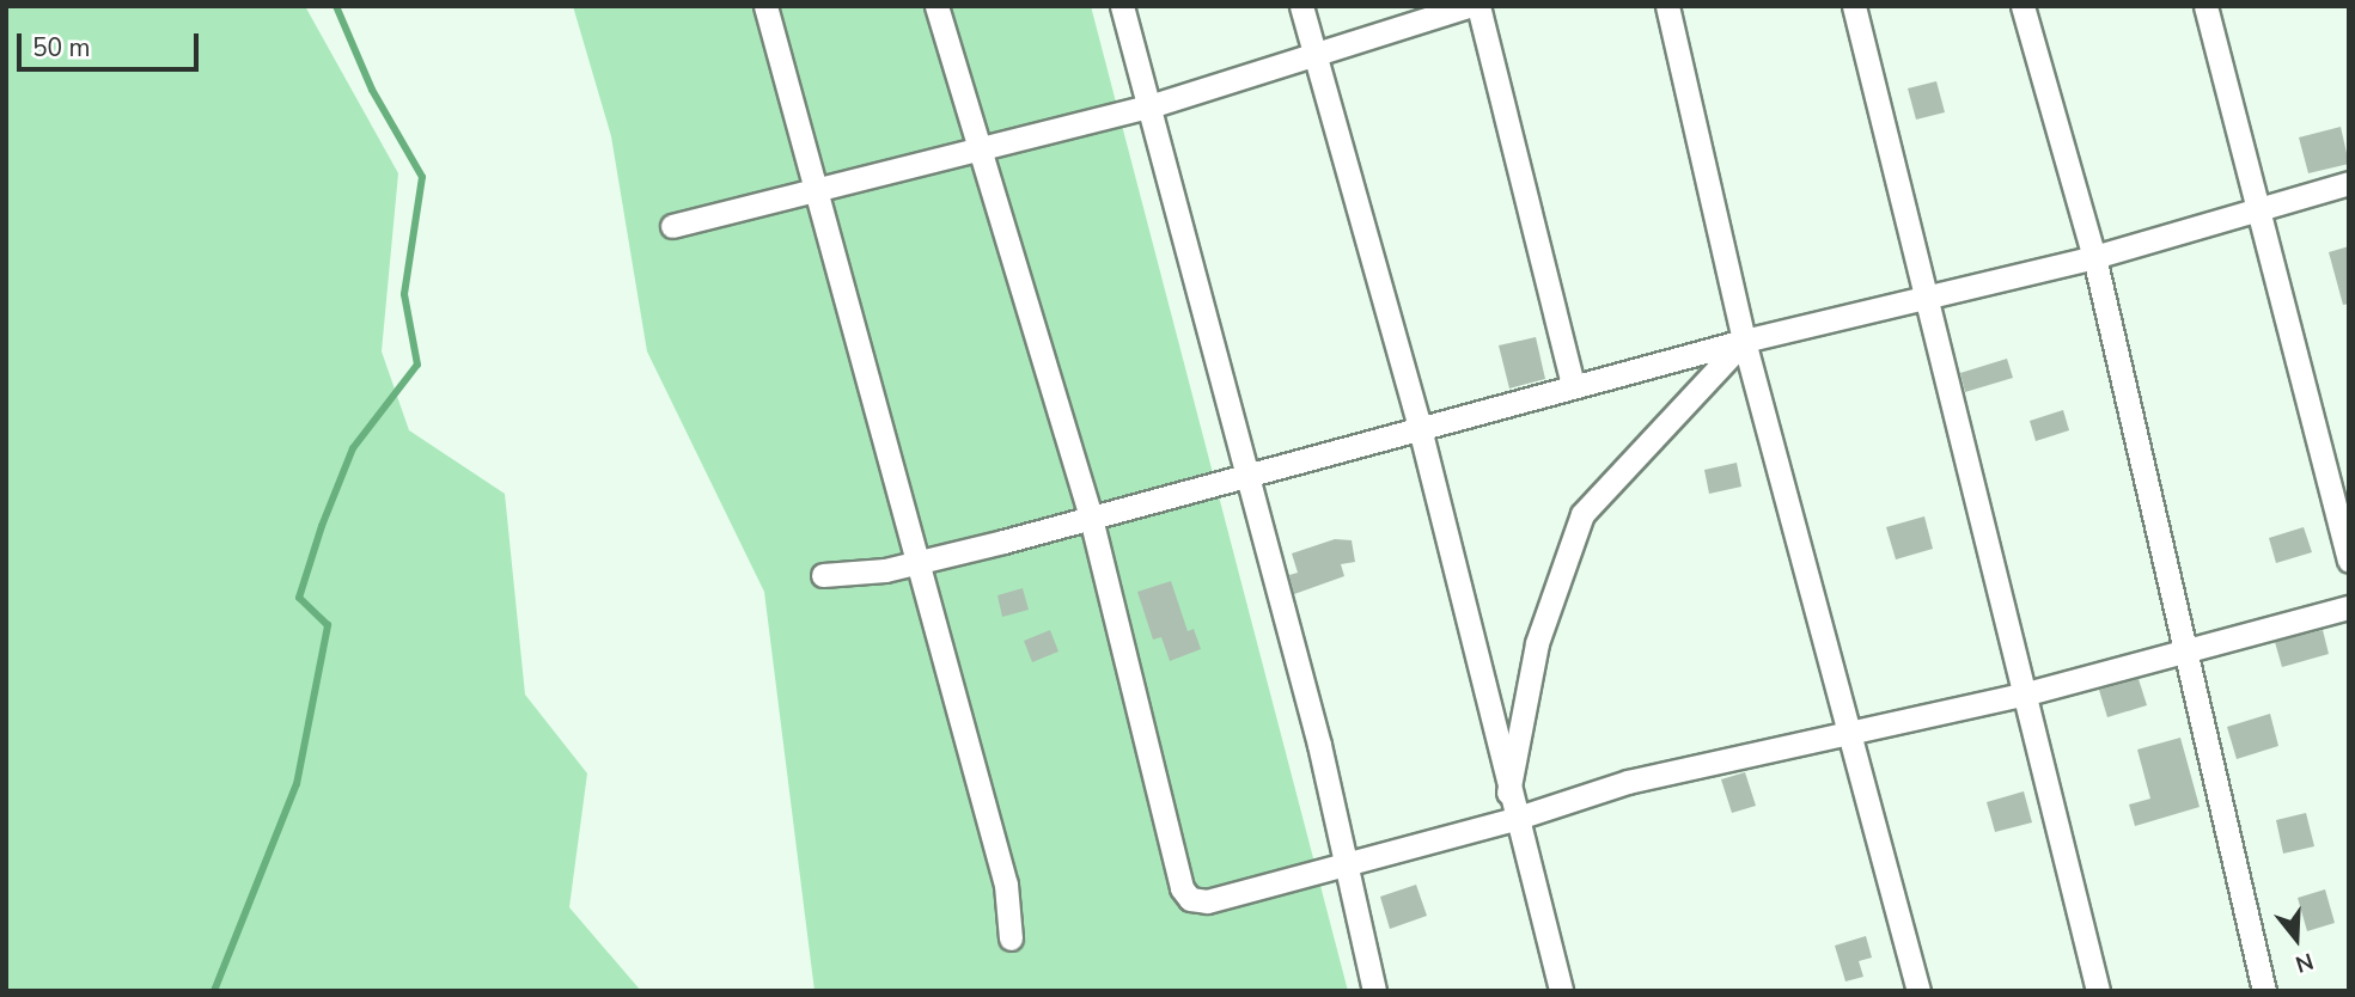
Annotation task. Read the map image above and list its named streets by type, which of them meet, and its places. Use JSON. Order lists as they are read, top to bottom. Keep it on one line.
{"scale_bar":"50 m","north":"bottom"}
